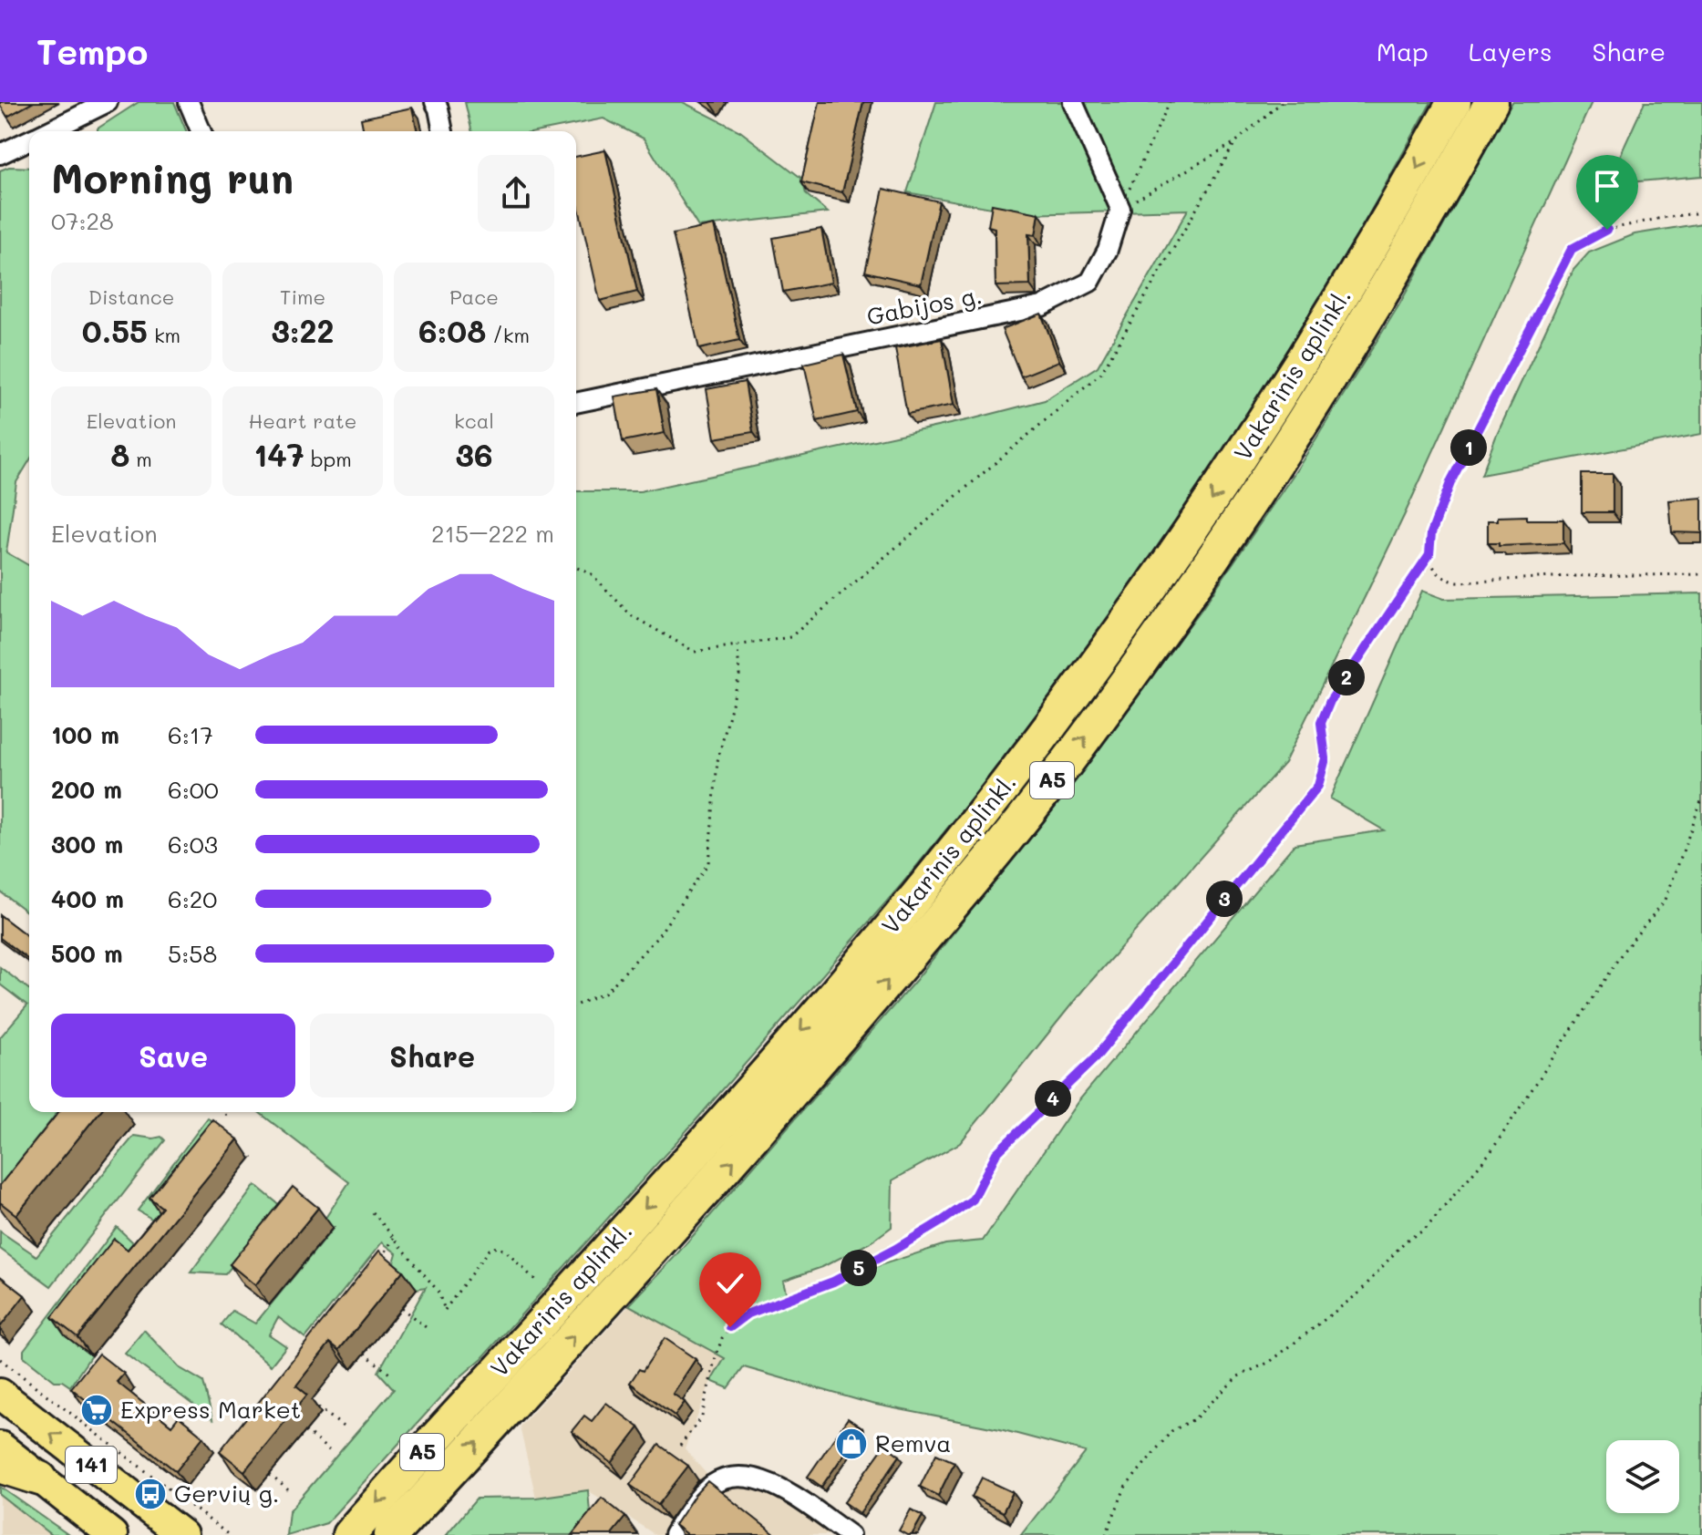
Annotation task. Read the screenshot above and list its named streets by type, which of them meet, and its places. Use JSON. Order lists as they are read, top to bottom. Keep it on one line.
{"streets":{"highway":["Vakarinis aplinkl.","A5"],"main road":["141"],"street":["Gabijos g."]},"places":{"supermarket":["Express Market"],"shop":["Remva"],"bus stop":["Gervių g."]},"page":{"header":"Tempo","nav":["Map","Layers","Share"],"heading":["Morning run","07:28"],"stats":[["Distance","0.55 km"],["Time","3:22"],["Pace","6:08 /km"],["Elevation","8 m"],["Heart rate","147 bpm"],["kcal","36"]],"pins":["1","2","3","4","5"],"chart":["Elevation","215–222 m"],"list":[{"name":"100 m","note":"6:17"},{"name":"200 m","note":"6:00"},{"name":"300 m","note":"6:03"},{"name":"400 m","note":"6:20"},{"name":"500 m","note":"5:58"}],"buttons":["Save","Share"]}}
